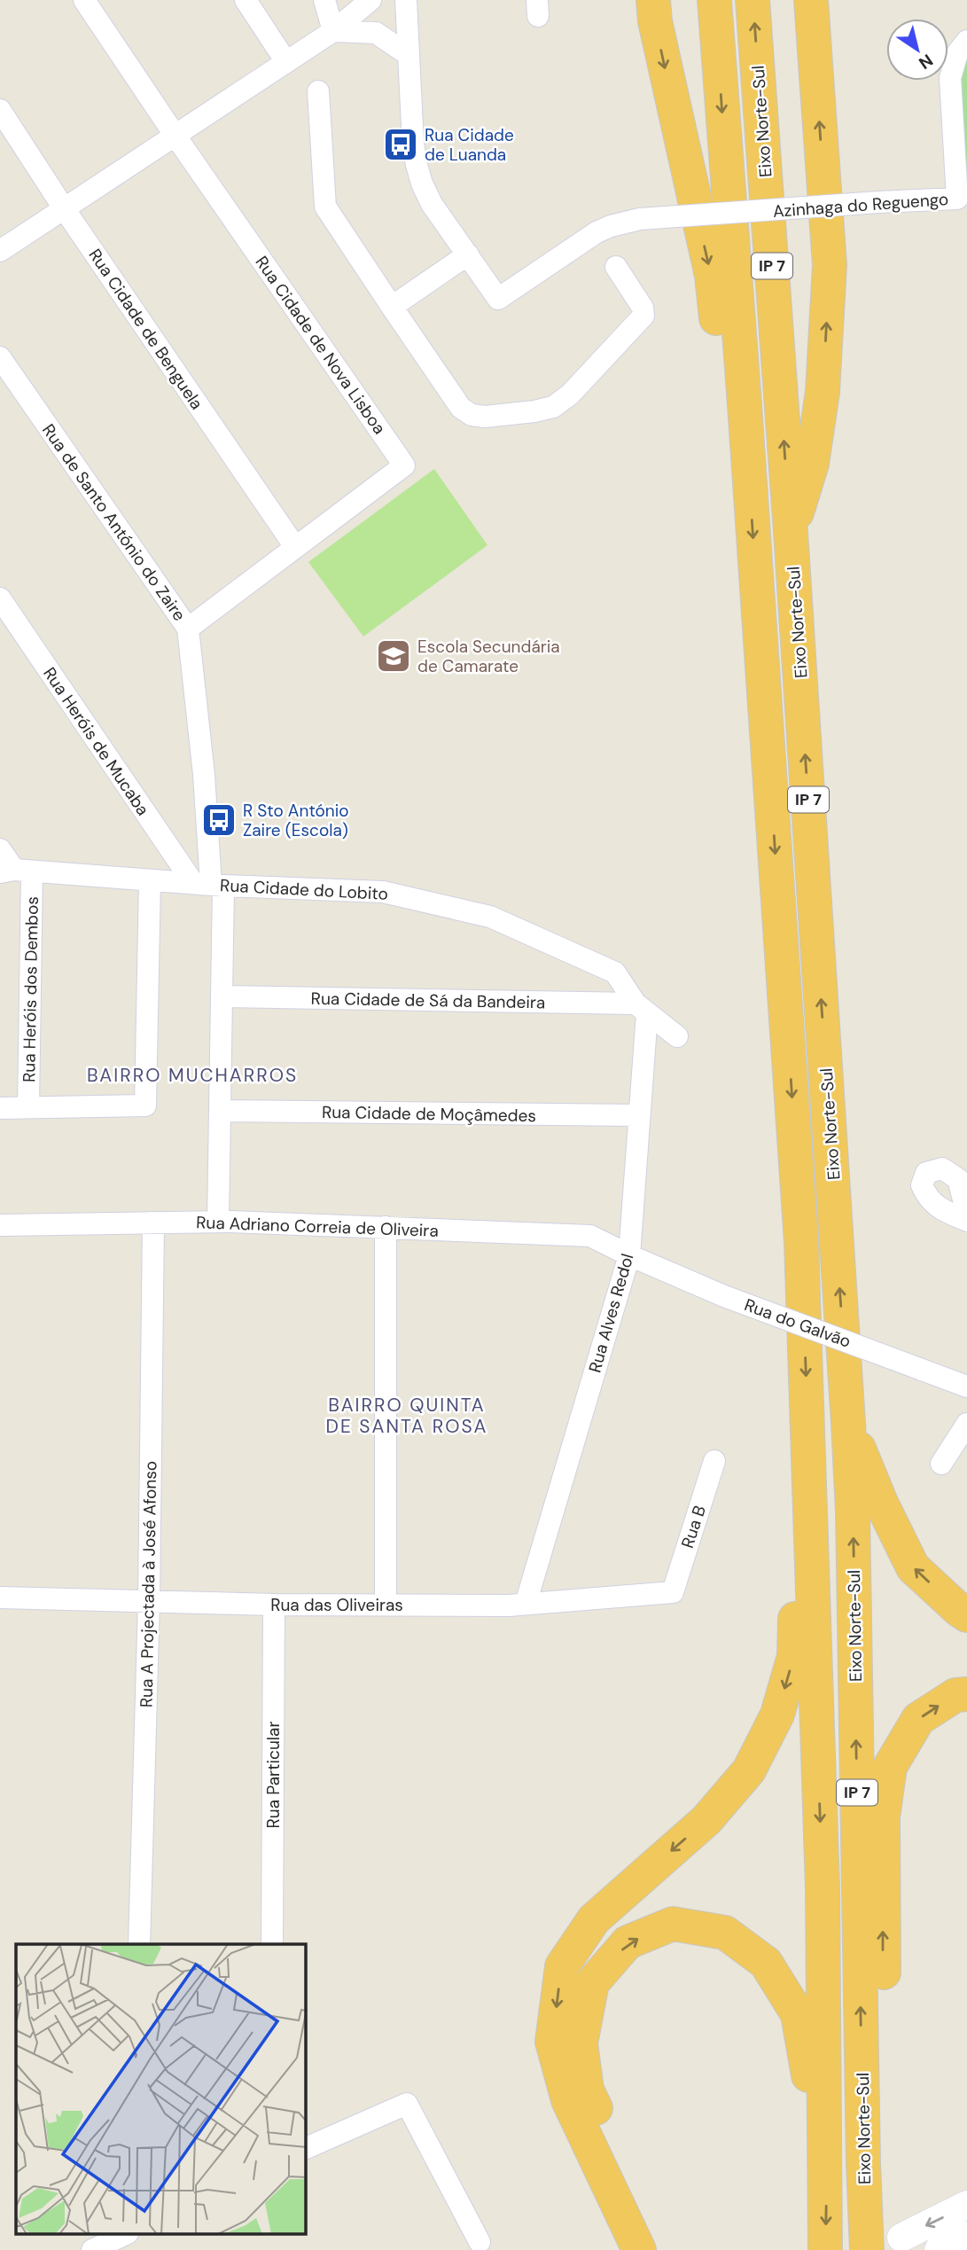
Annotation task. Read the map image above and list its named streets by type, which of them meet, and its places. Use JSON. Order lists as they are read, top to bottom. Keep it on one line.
{"streets":{"highway":["Eixo Norte-Sul","IP 7"],"street":["Azinhaga do Reguengo","Rua Cidade de Benguela","Rua Cidade de Nova Lisboa","Rua de Santo António do Zaire","Rua Heróis de Mucaba","Rua Cidade do Lobito","Rua Heróis dos Dembos","Rua Cidade de Sá da Bandeira","Rua Cidade de Moçâmedes","Rua Adriano Correia de Oliveira","Rua Alves Redol","Rua do Galvão","Rua B","Rua A Projectada à José Afonso","Rua das Oliveiras","Rua Particular"]},"crossings":[["Rua Cidade de Benguela","Rua Cidade de Nova Lisboa"],["Rua Cidade de Nova Lisboa","Rua de Santo António do Zaire"],["Rua de Santo António do Zaire","Rua Heróis de Mucaba"],["Rua de Santo António do Zaire","Rua Cidade do Lobito"],["Rua de Santo António do Zaire","Rua Cidade de Sá da Bandeira"],["Rua de Santo António do Zaire","Rua Cidade de Moçâmedes"],["Rua de Santo António do Zaire","Rua Adriano Correia de Oliveira"],["Rua Heróis de Mucaba","Rua Cidade do Lobito"],["Rua Cidade do Lobito","Rua Heróis dos Dembos"],["Rua Cidade do Lobito","Rua Cidade de Sá da Bandeira"],["Rua Cidade do Lobito","Rua Alves Redol"],["Rua Cidade de Sá da Bandeira","Rua Alves Redol"],["Rua Cidade de Moçâmedes","Rua Alves Redol"],["Rua Adriano Correia de Oliveira","Rua Alves Redol"],["Rua Adriano Correia de Oliveira","Rua do Galvão"],["Rua Adriano Correia de Oliveira","Rua A Projectada à José Afonso"],["Rua Alves Redol","Rua do Galvão"],["Rua Alves Redol","Rua das Oliveiras"],["Rua B","Rua das Oliveiras"],["Rua A Projectada à José Afonso","Rua das Oliveiras"],["Rua das Oliveiras","Rua Particular"]],"districts":["BAIRRO MUCHARROS","BAIRRO QUINTA DE SANTA ROSA"],"places":{"bus stop":["Rua Cidade de Luanda","R Sto António Zaire (Escola)"],"school or university":["Escola Secundária de Camarate"]},"north":"bottom right"}
